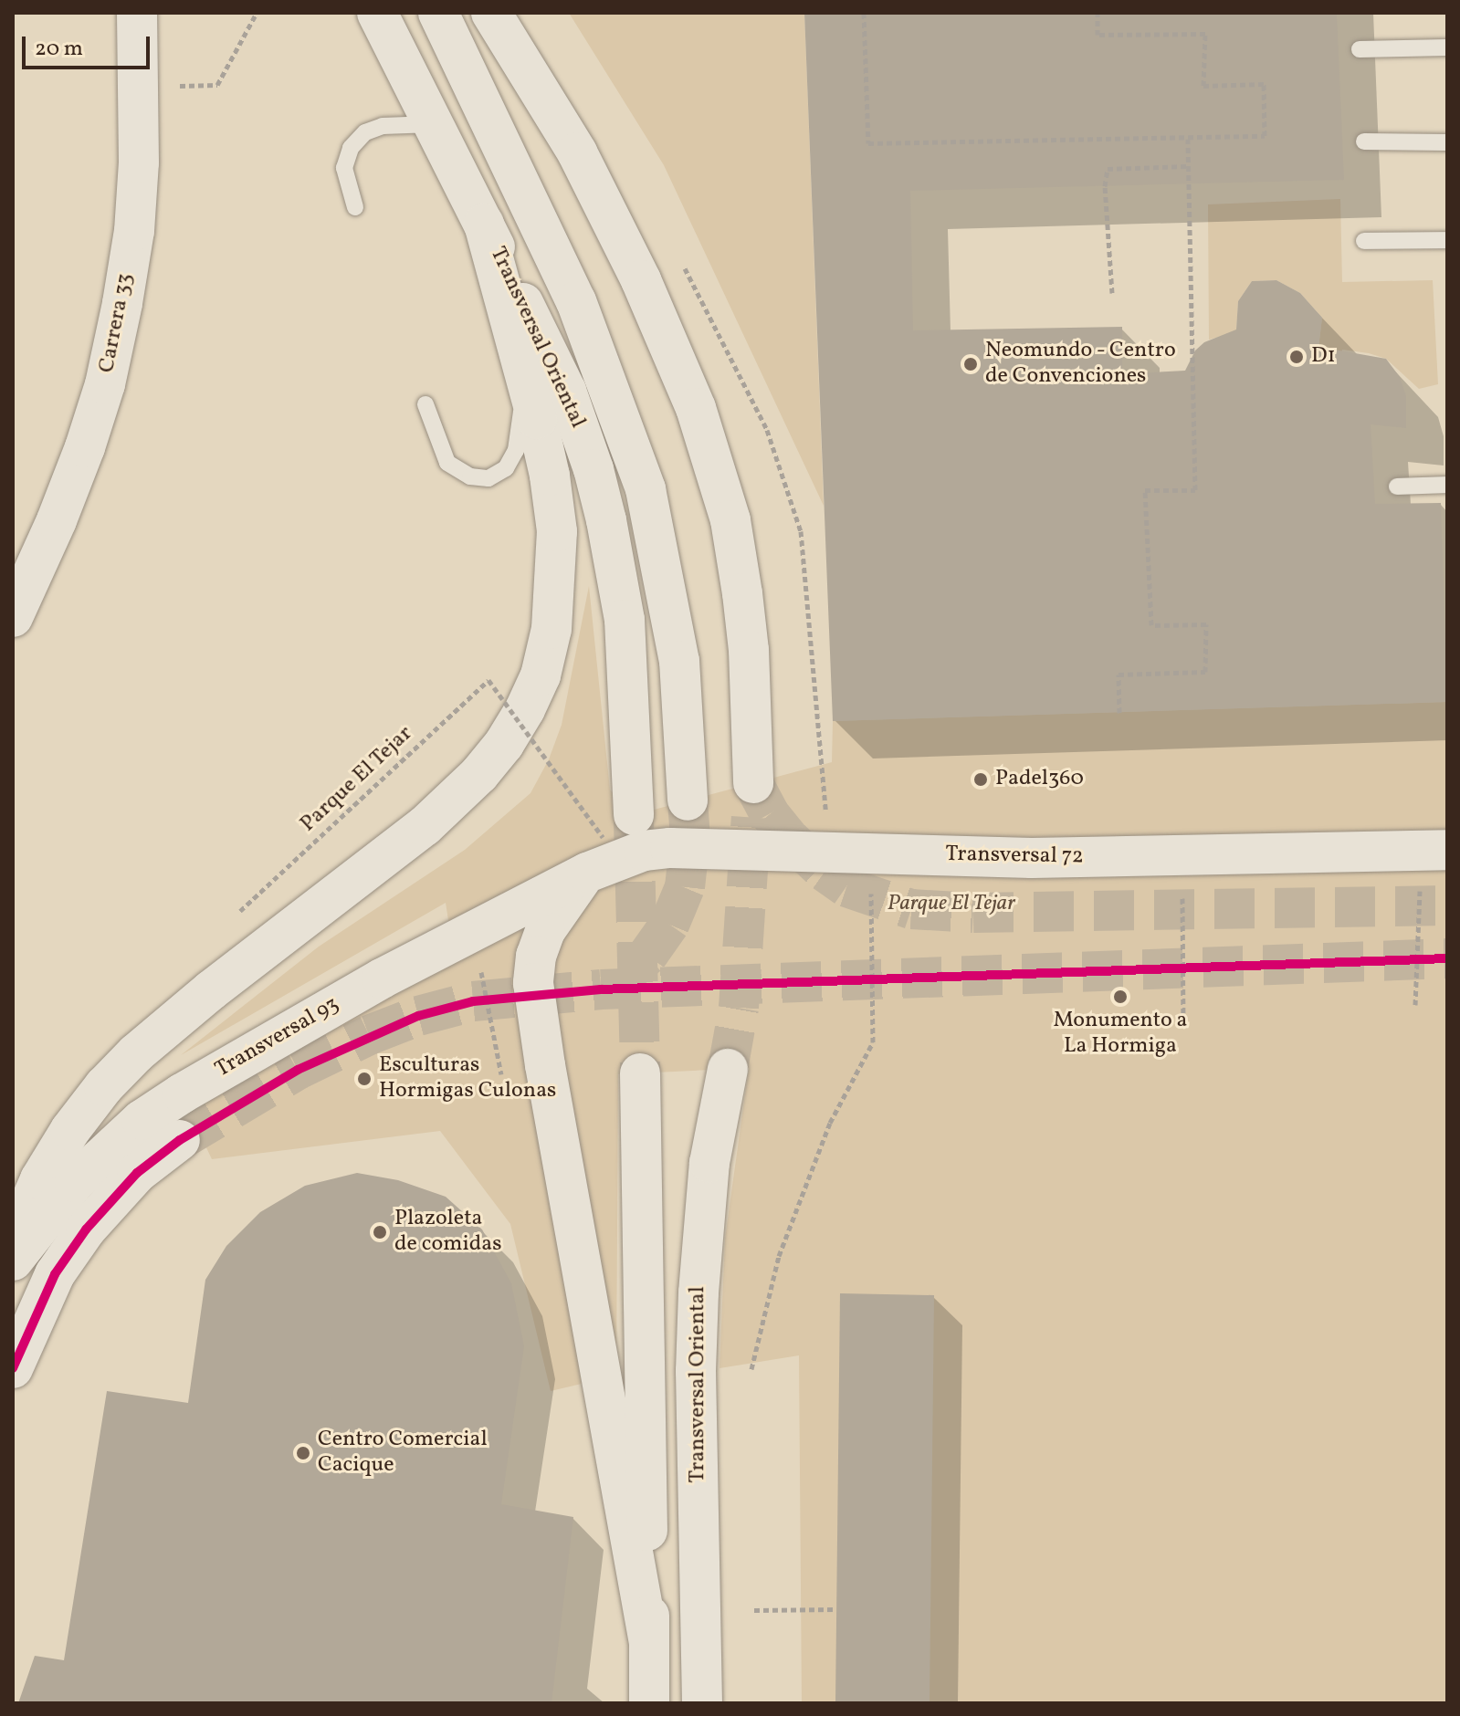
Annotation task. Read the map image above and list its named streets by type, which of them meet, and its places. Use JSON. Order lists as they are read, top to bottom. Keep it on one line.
{"streets":{"main road":["Carrera 33","Transversal Oriental","Transversal 72","Transversal 93"],"path":["Parque El Tejar"]},"crossings":[["Transversal Oriental","Parque El Tejar"],["Transversal 72","Transversal 93"]],"parks":["Parque El Tejar"],"places":["D1","Neomundo - Centro de Convenciones","Padel360","Monumento a La Hormiga","Esculturas Hormigas Culonas","Plazoleta de comidas","Centro Comercial Cacique"],"scale_bar":"20 m"}
